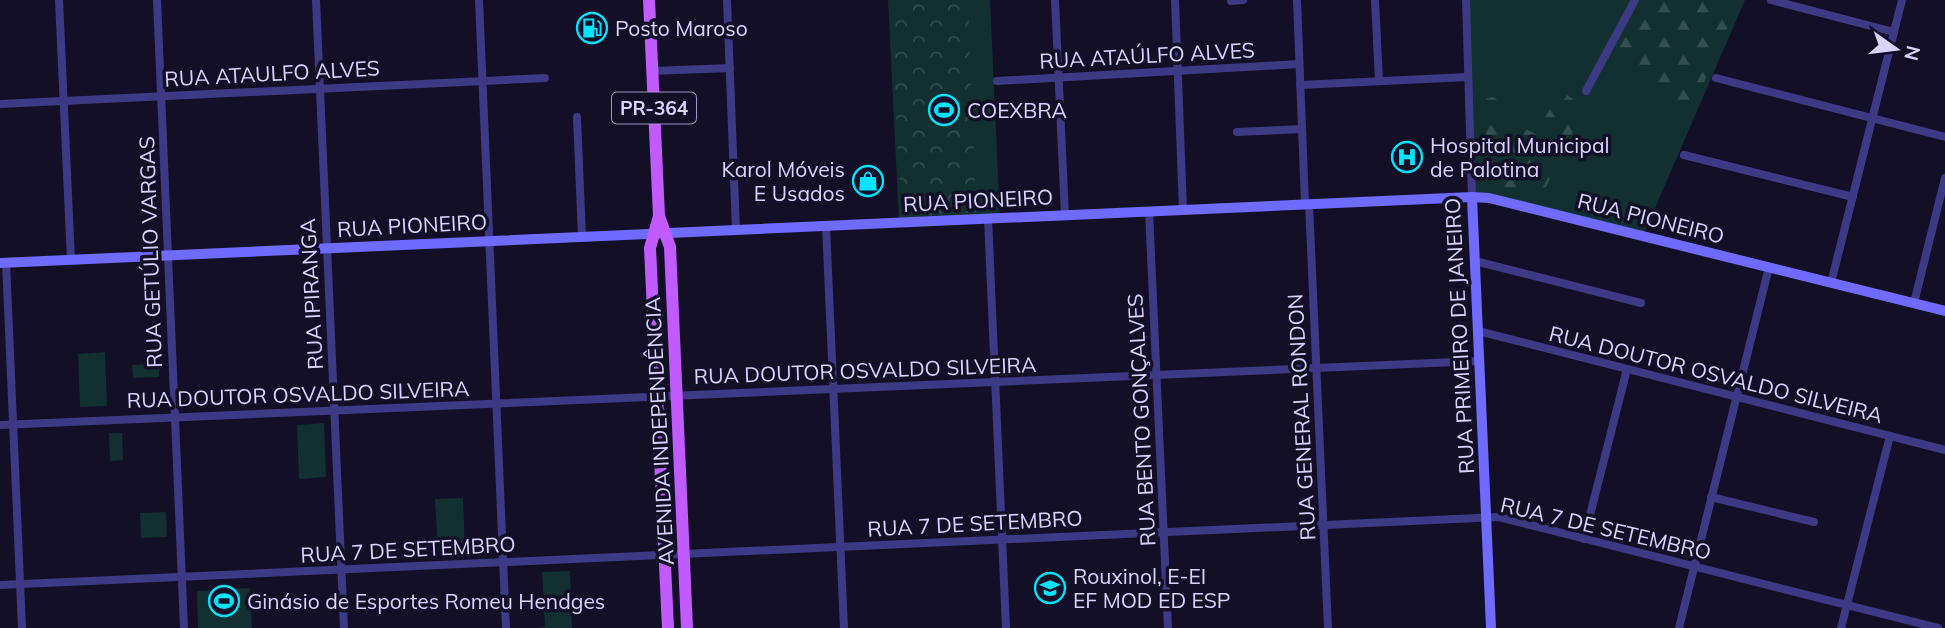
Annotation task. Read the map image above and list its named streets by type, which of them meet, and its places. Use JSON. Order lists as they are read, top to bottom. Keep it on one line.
{"streets":{"main road":["PR-364","AVENIDA INDEPENDÊNCIA"],"street":["RUA ATAÚLFO ALVES","RUA ATAULFO ALVES","RUA PIONEIRO","RUA GETÚLIO VARGAS","RUA IPIRANGA","RUA PRIMEIRO DE JANEIRO","RUA DOUTOR OSVALDO SILVEIRA","RUA GENERAL RONDON","RUA BENTO GONÇALVES","RUA 7 DE SETEMBRO"]},"crossings":[["RUA ATAÚLFO ALVES","RUA GENERAL RONDON"],["RUA ATAULFO ALVES","RUA GETÚLIO VARGAS"],["RUA ATAULFO ALVES","RUA IPIRANGA"],["PR-364","RUA PIONEIRO"],["PR-364","AVENIDA INDEPENDÊNCIA"],["RUA PIONEIRO","RUA GETÚLIO VARGAS"],["RUA PIONEIRO","RUA IPIRANGA"],["RUA PIONEIRO","RUA PRIMEIRO DE JANEIRO"],["RUA PIONEIRO","RUA GENERAL RONDON"],["RUA PIONEIRO","RUA BENTO GONÇALVES"],["RUA PIONEIRO","AVENIDA INDEPENDÊNCIA"],["RUA GETÚLIO VARGAS","RUA DOUTOR OSVALDO SILVEIRA"],["RUA GETÚLIO VARGAS","RUA 7 DE SETEMBRO"],["RUA IPIRANGA","RUA DOUTOR OSVALDO SILVEIRA"],["RUA IPIRANGA","RUA 7 DE SETEMBRO"],["RUA PRIMEIRO DE JANEIRO","RUA DOUTOR OSVALDO SILVEIRA"],["RUA PRIMEIRO DE JANEIRO","RUA 7 DE SETEMBRO"],["RUA DOUTOR OSVALDO SILVEIRA","RUA GENERAL RONDON"],["RUA DOUTOR OSVALDO SILVEIRA","RUA BENTO GONÇALVES"],["RUA DOUTOR OSVALDO SILVEIRA","AVENIDA INDEPENDÊNCIA"],["RUA GENERAL RONDON","RUA 7 DE SETEMBRO"],["RUA BENTO GONÇALVES","RUA 7 DE SETEMBRO"],["AVENIDA INDEPENDÊNCIA","RUA 7 DE SETEMBRO"]],"places":{"fuel station":["Posto Maroso"],"sports":["COEXBRA","Ginásio de Esportes Romeu Hendges"],"hospital":["Hospital Municipal de Palotina"],"shop":["Karol Móveis E Usados"],"school or university":["Rouxinol, E-EI EF MOD ED ESP"]},"north":"right"}
